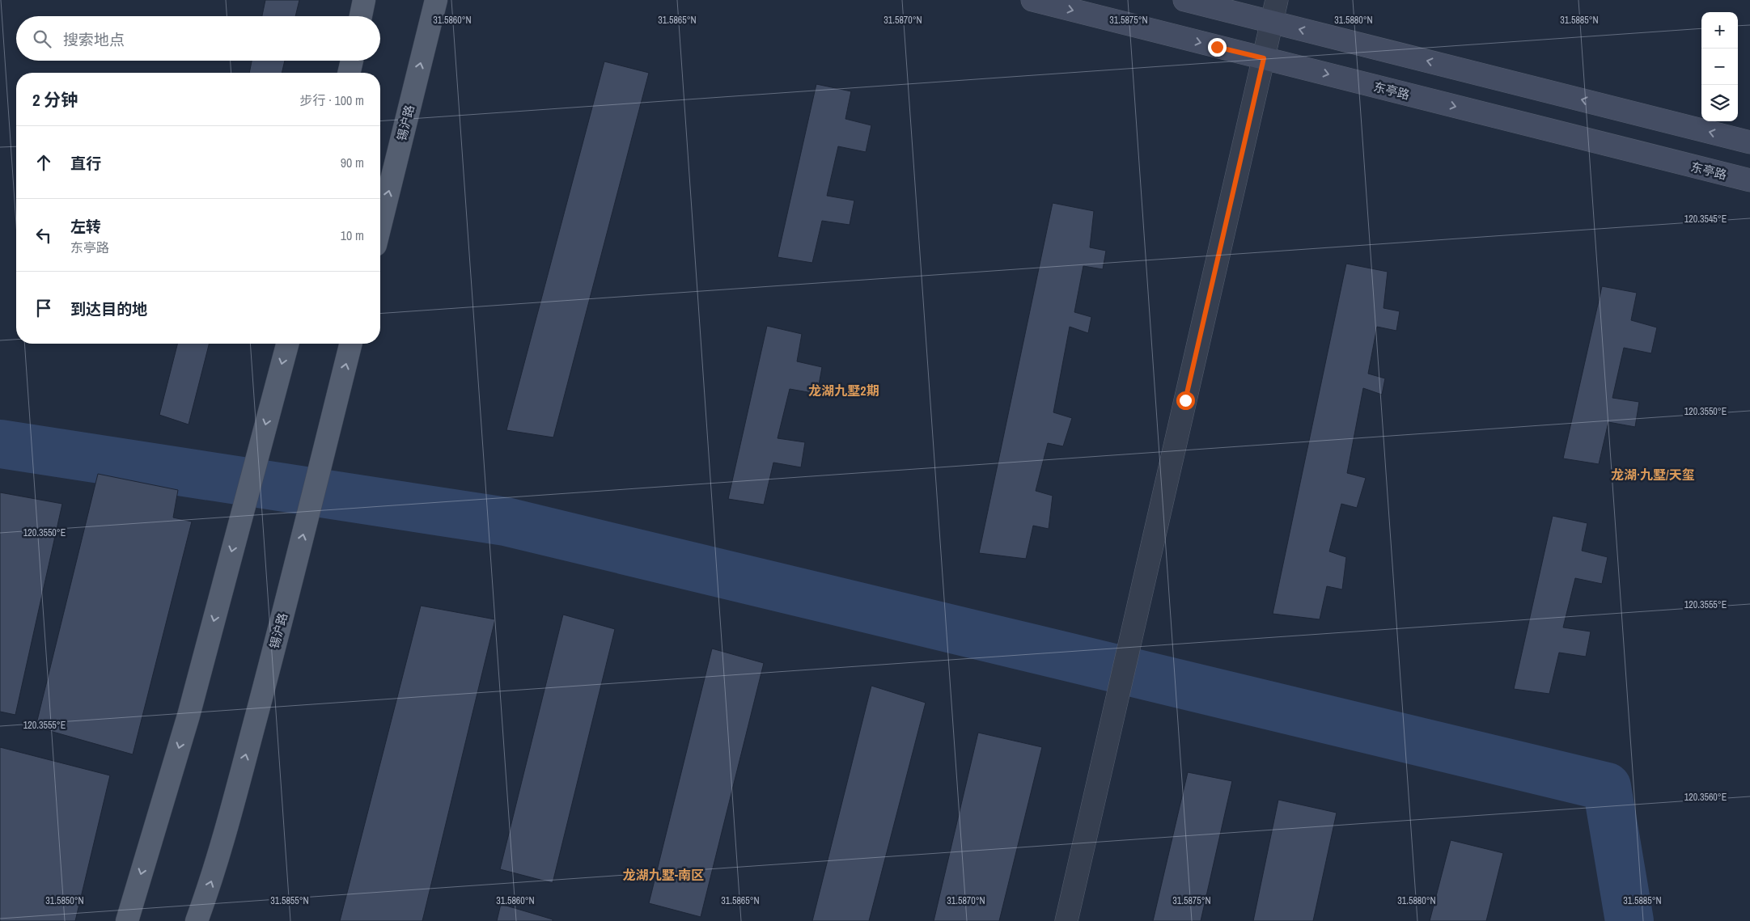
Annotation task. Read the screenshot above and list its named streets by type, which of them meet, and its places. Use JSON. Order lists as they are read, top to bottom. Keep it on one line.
{"streets":{"main road":["东亭路","锡沪路"]},"districts":["龙湖九墅2期","龙湖·九墅/天玺","龙湖九墅-南区"],"page":{"map_buttons":["+","−"],"search":"搜索地点","heading":["2 分钟","步行 · 100 m"],"list":[["直行","90 m"],["左转","东亭路","10 m"],"到达目的地"]},"coordinates":["31.5860°N","31.5865°N","31.5870°N","31.5875°N","31.5880°N","31.5885°N","120.3545°E","120.3550°E","120.3555°E","120.3560°E","31.5850°N","31.5855°N"]}
